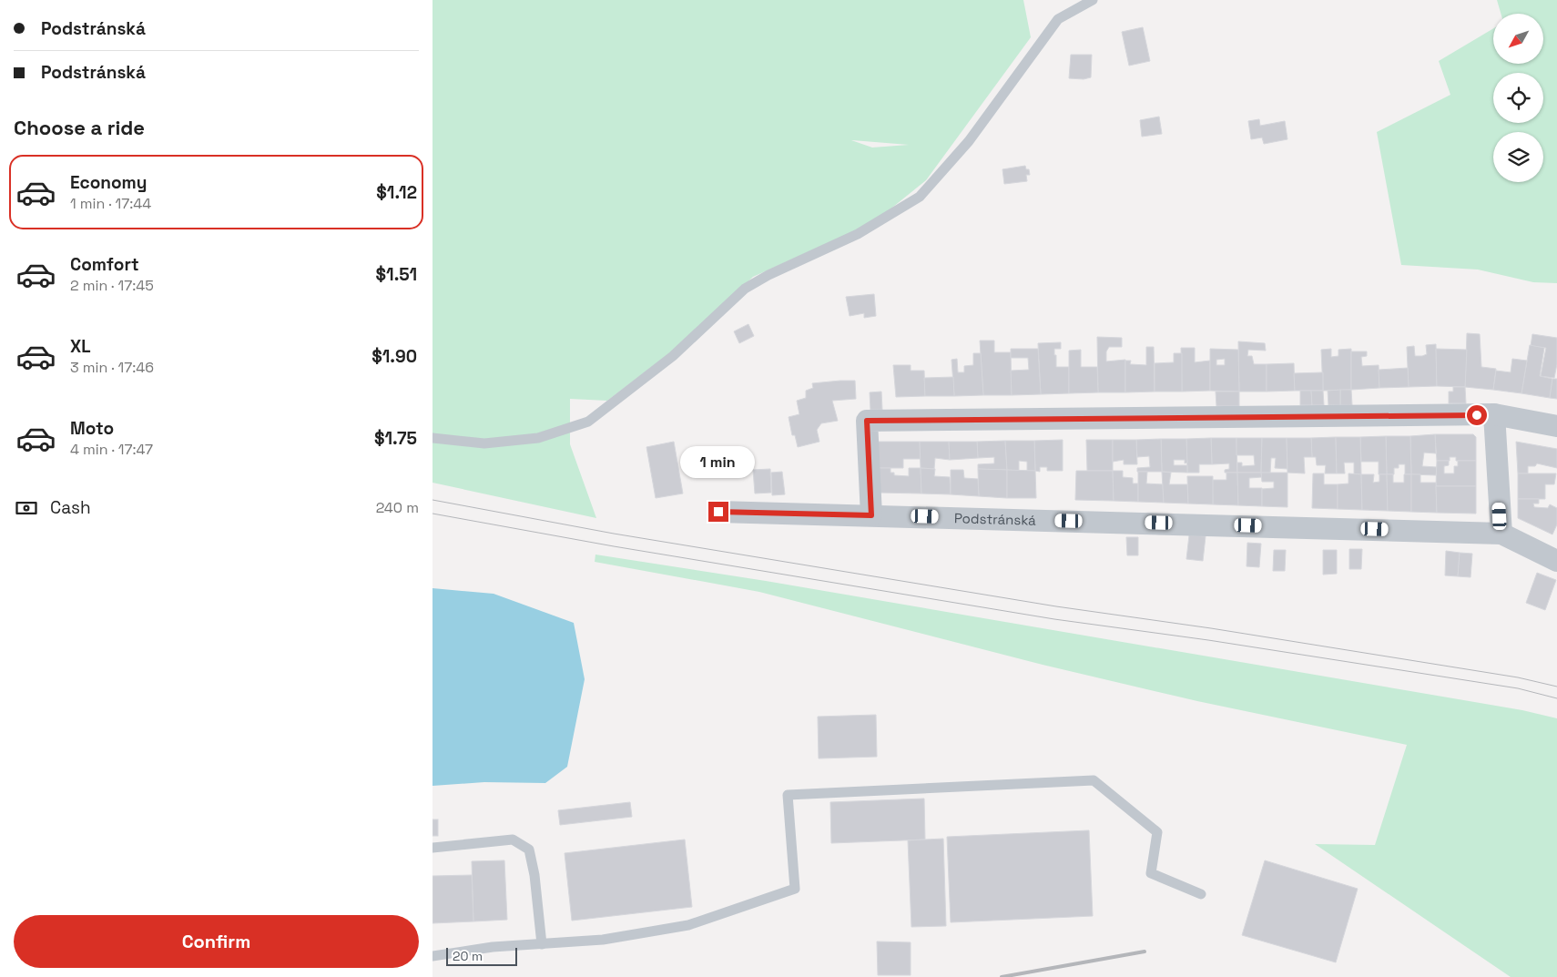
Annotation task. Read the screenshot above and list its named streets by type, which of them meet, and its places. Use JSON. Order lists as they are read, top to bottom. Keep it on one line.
{"streets":{"street":["Podstránská"]},"scale_bar":"20 m","north":"bottom left","page":{"banner":["Podstránská","Podstránská"],"heading":"Choose a ride","list":[{"name":"Economy","note":"1 min · 17:44","value":"$1.12"},{"name":"Comfort","note":"2 min · 17:45","value":"$1.51"},{"name":"XL","note":"3 min · 17:46","value":"$1.90"},{"name":"Moto","note":"4 min · 17:47","value":"$1.75"}],"bubble":"1 min","pay":["Cash","240 m"],"buttons":"Confirm","scale":"20 m"}}
